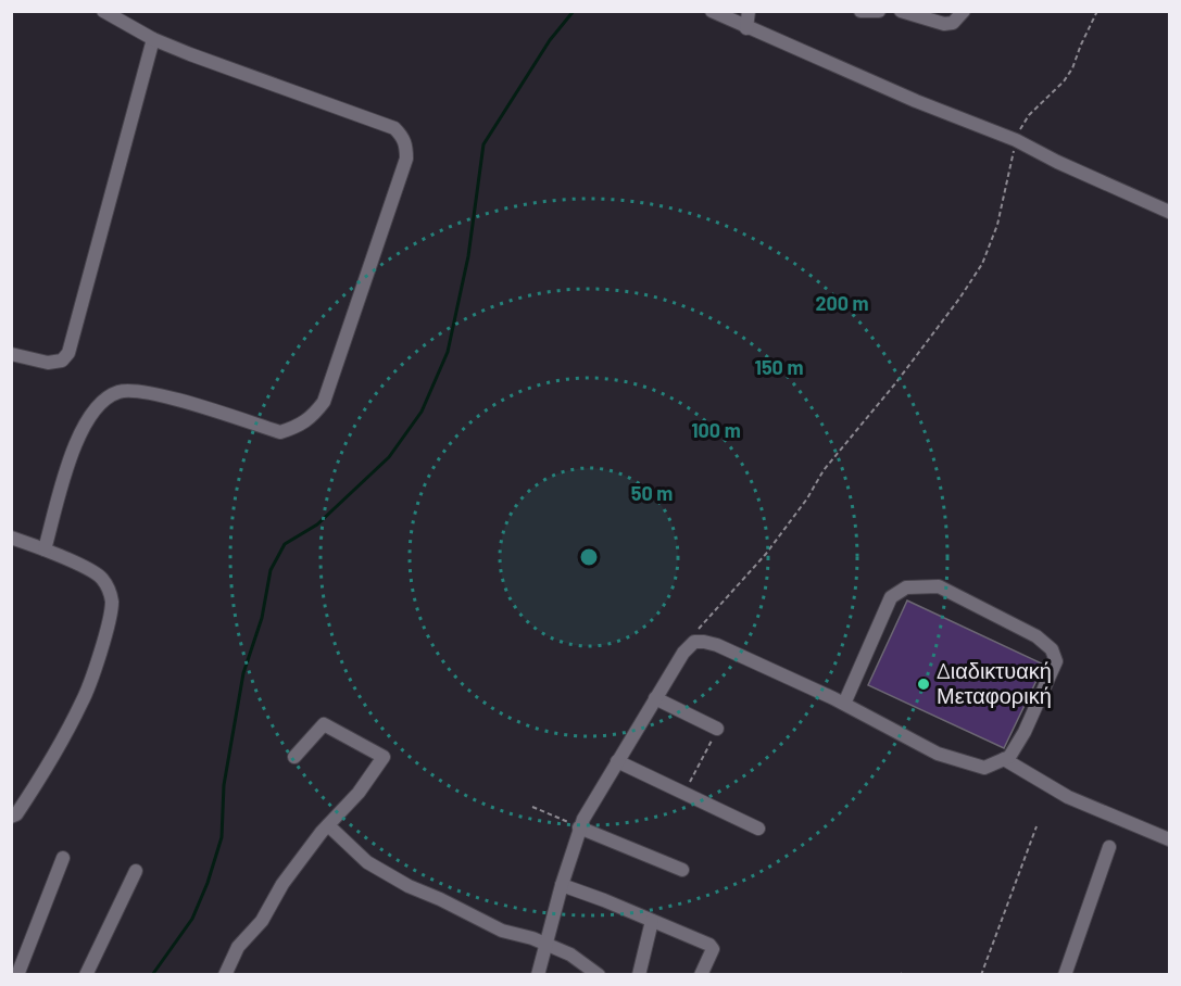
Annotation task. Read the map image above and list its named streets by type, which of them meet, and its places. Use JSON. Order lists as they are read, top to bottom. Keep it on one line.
{"places":["Διαδικτυακή Μεταφορική"],"rings":["200 m","150 m","100 m","50 m"]}
